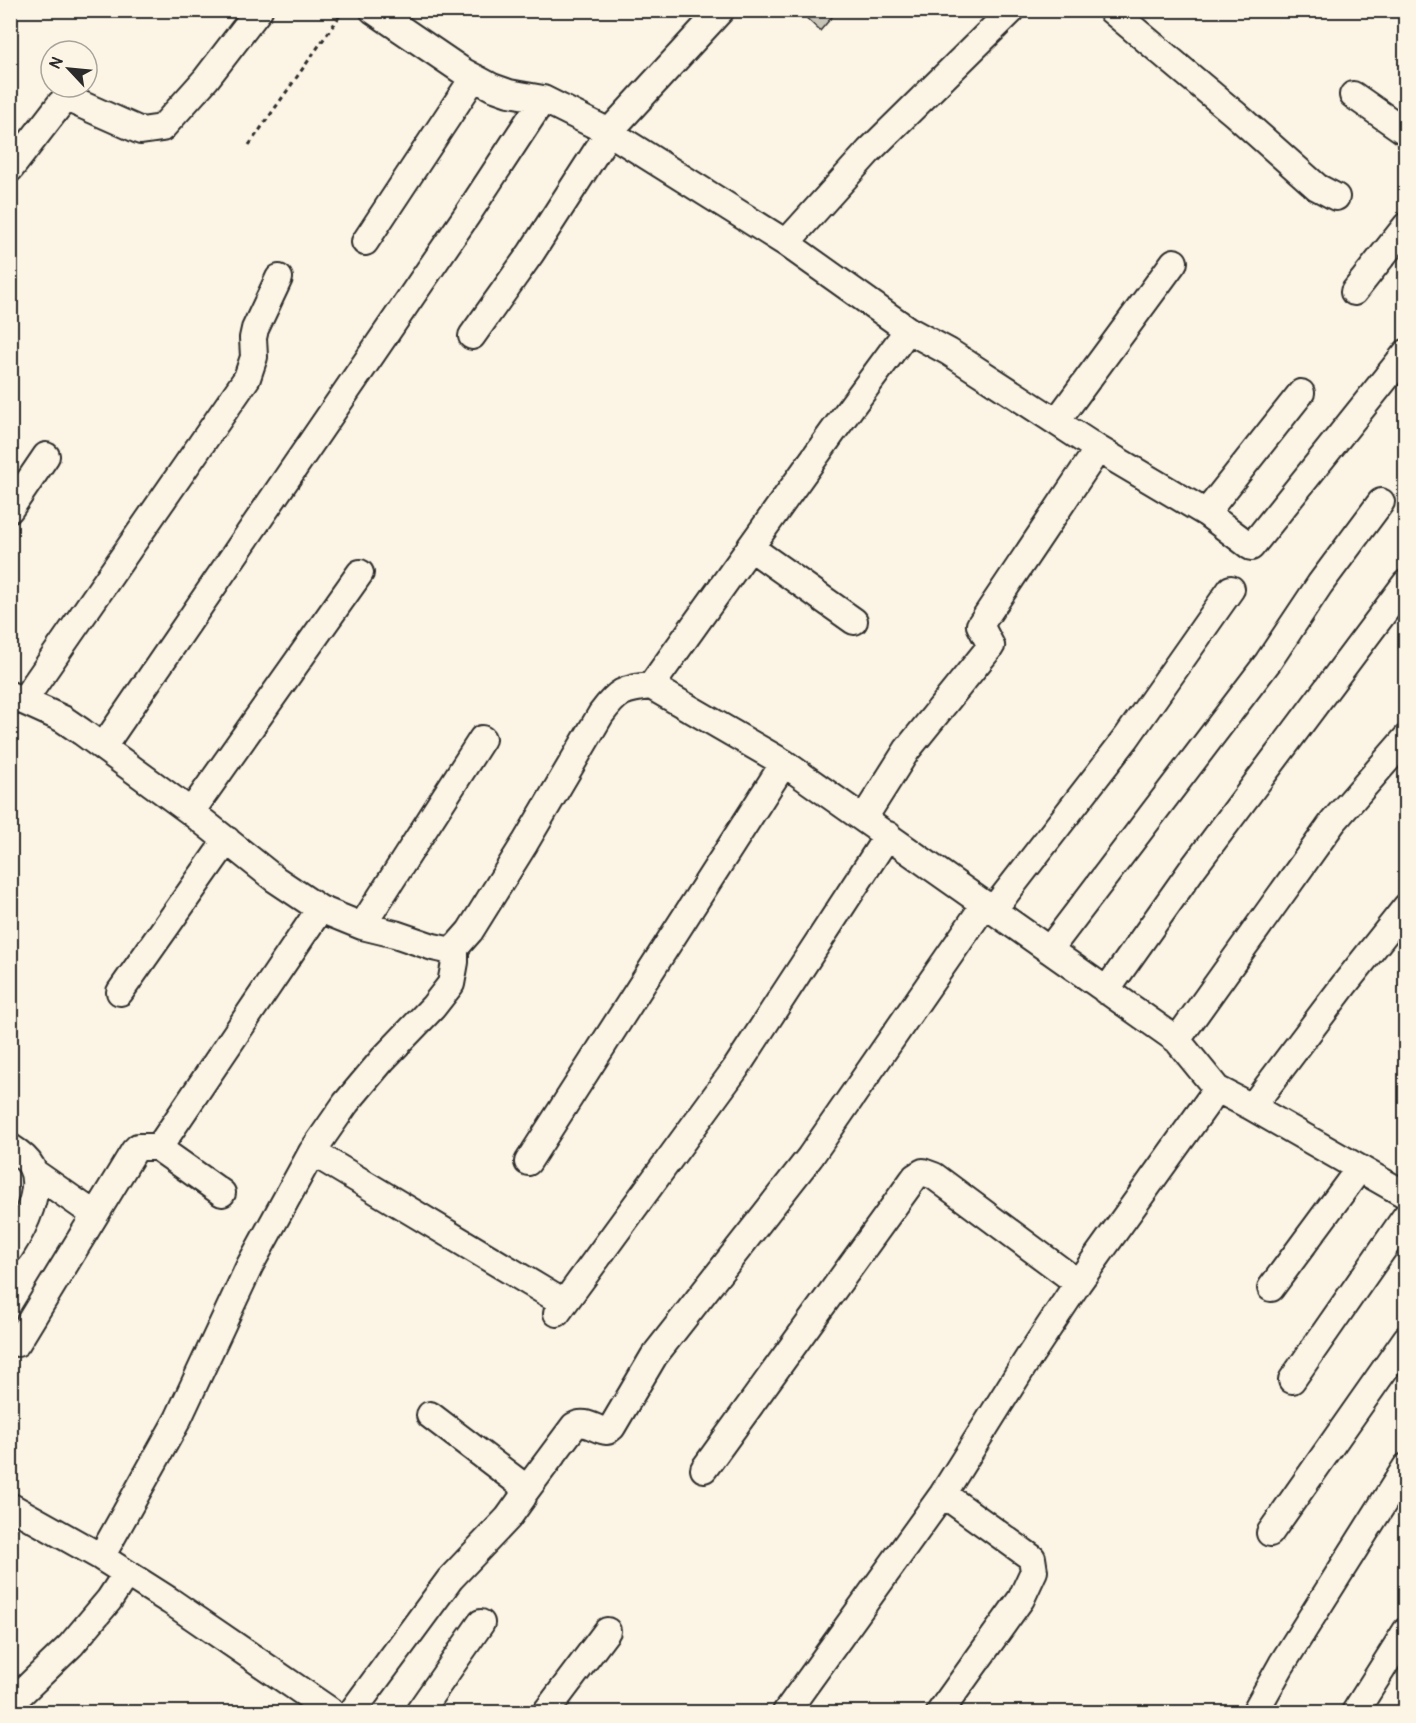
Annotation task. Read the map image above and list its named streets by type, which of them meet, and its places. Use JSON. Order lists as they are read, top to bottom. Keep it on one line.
{"north":"top left"}
